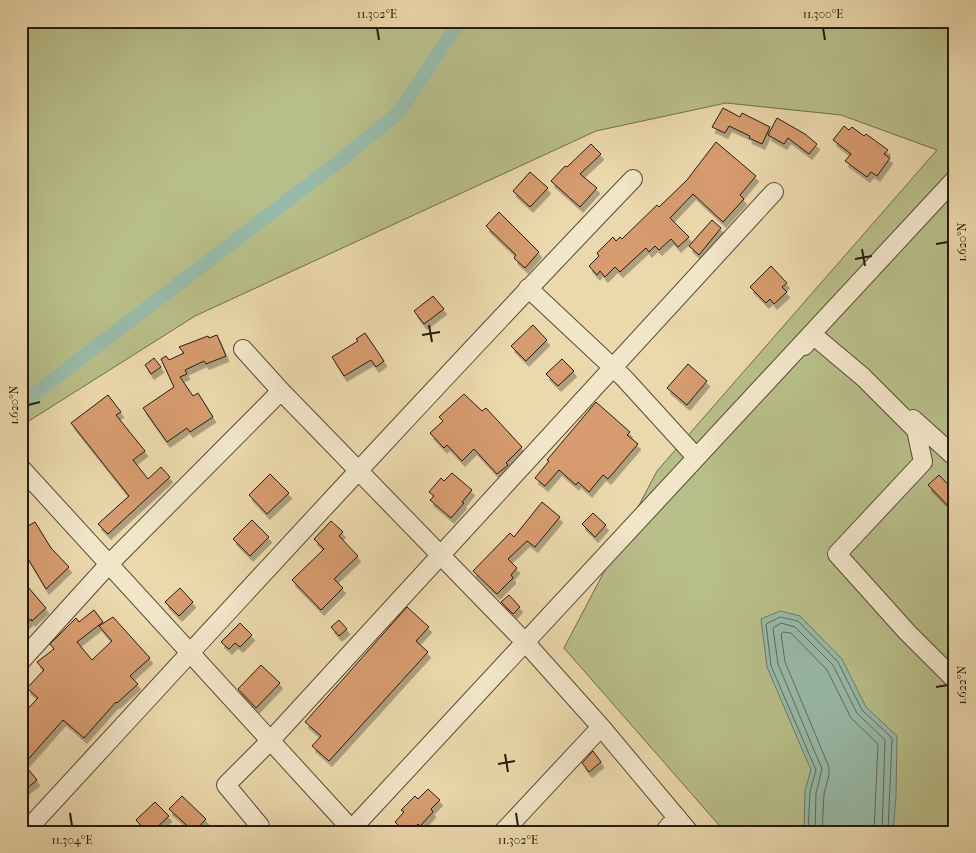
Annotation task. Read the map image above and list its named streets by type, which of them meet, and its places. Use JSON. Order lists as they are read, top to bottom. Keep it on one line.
{"coordinates":["11.302°E","11.300°E","1.620°N","1.622°N","11.304°E"]}
